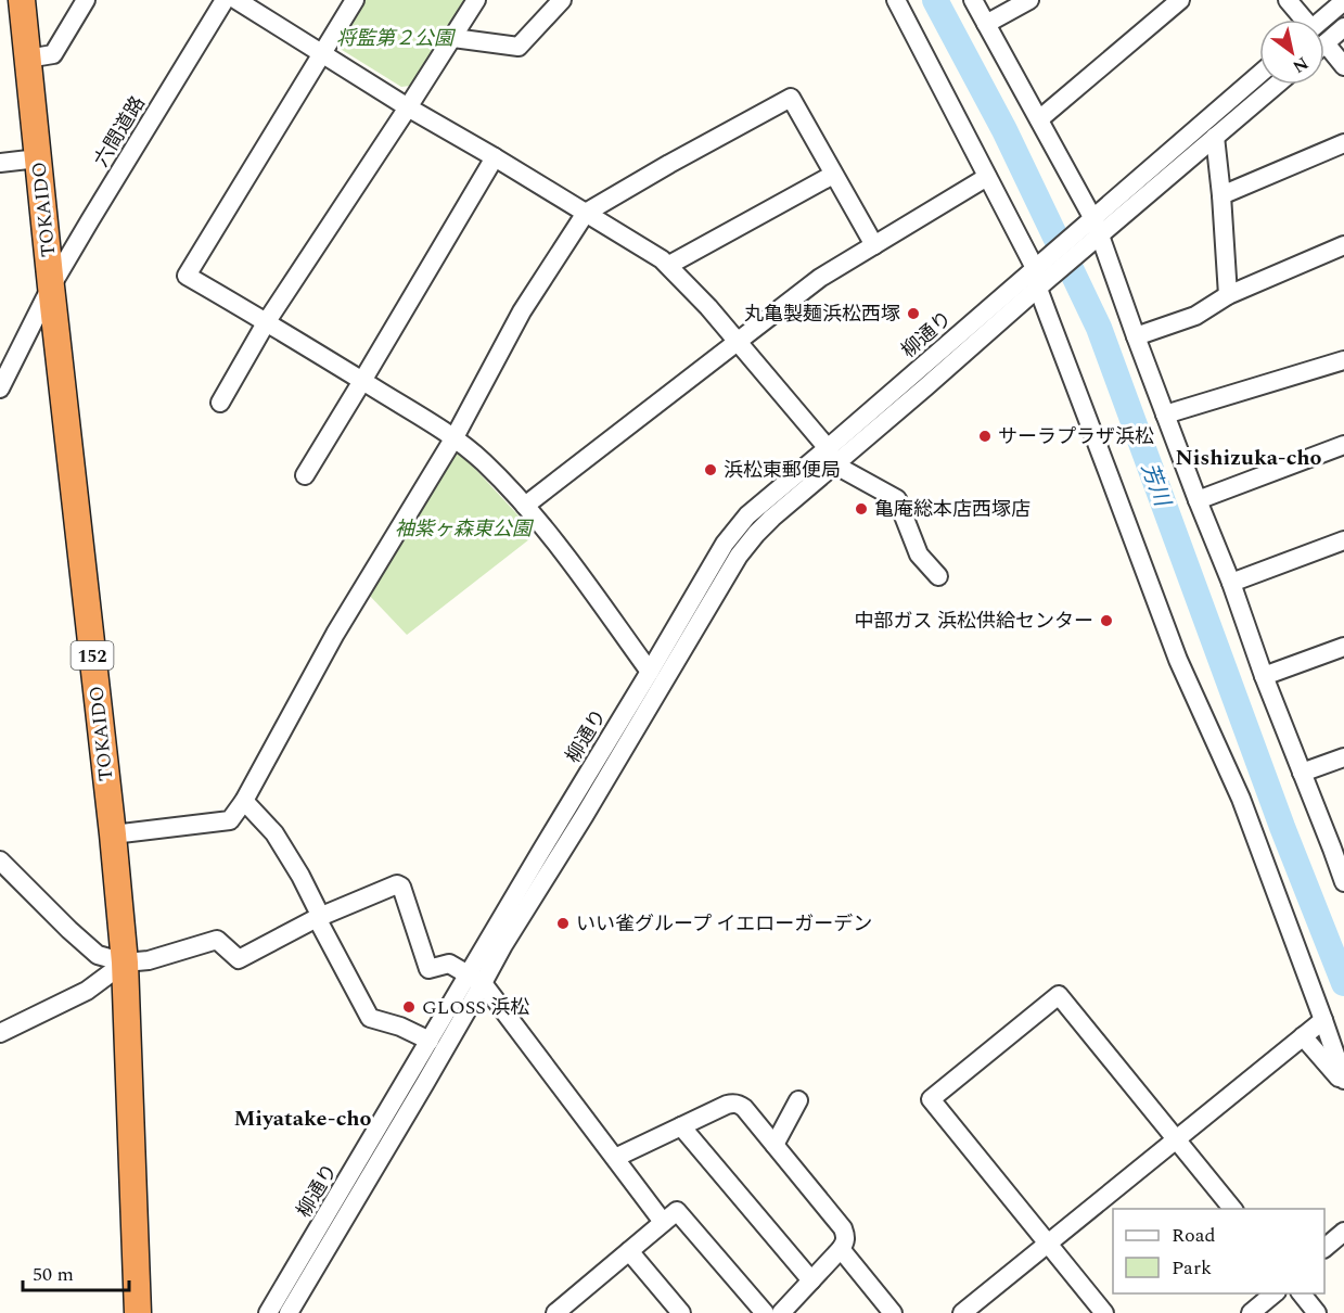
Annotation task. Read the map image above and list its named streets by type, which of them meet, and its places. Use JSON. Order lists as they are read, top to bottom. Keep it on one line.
{"streets":{"highway":["TOKAIDO","152"],"street":["六間道路","柳通り"]},"crossings":[["六間道路","TOKAIDO"]],"districts":["Nishizuka-cho","Miyatake-cho"],"water":["芳川"],"parks":["将監第２公園","袖紫ヶ森東公園"],"places":["丸亀製麺浜松西塚","サーラプラザ浜松","浜松東郵便局","亀庵総本店西塚店","中部ガス 浜松供給センター","いい雀グループ イエローガーデン","GLOSS 浜松"],"legend":["Road","Park"],"scale_bar":"50 m","north":"bottom right"}
